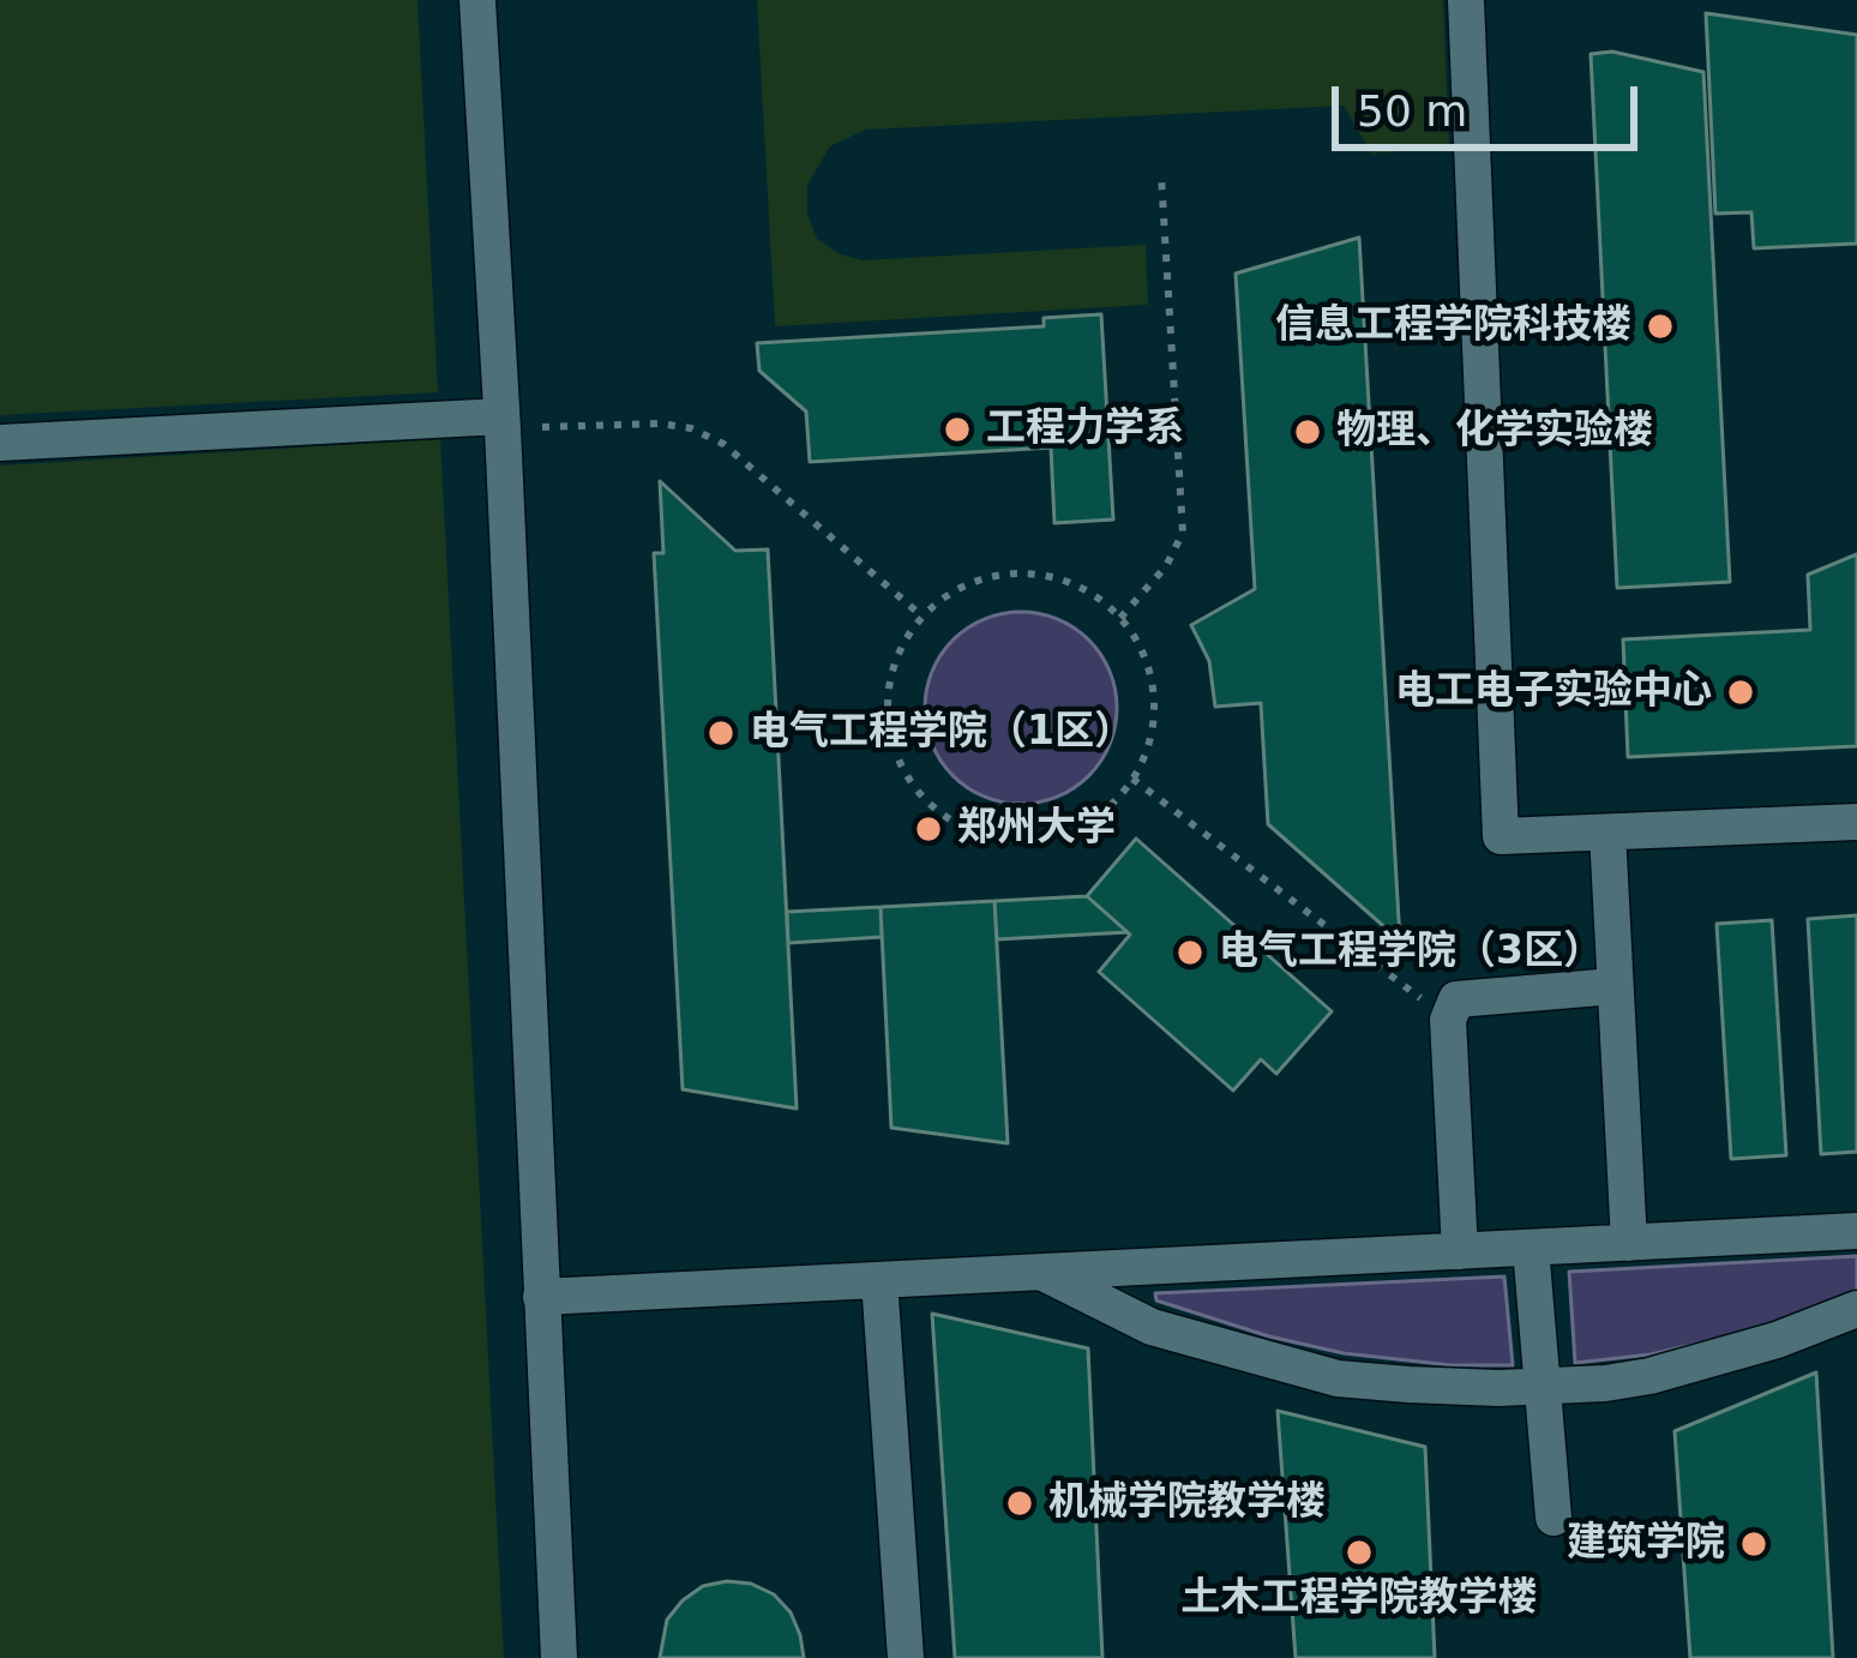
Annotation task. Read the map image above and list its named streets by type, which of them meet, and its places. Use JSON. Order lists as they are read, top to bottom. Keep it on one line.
{"places":["信息工程学院科技楼","工程力学系","物理、化学实验楼","电工电子实验中心","电气工程学院（1区）","郑州大学","电气工程学院（3区）","机械学院教学楼","建筑学院","土木工程学院教学楼"],"scale_bar":"50 m"}
